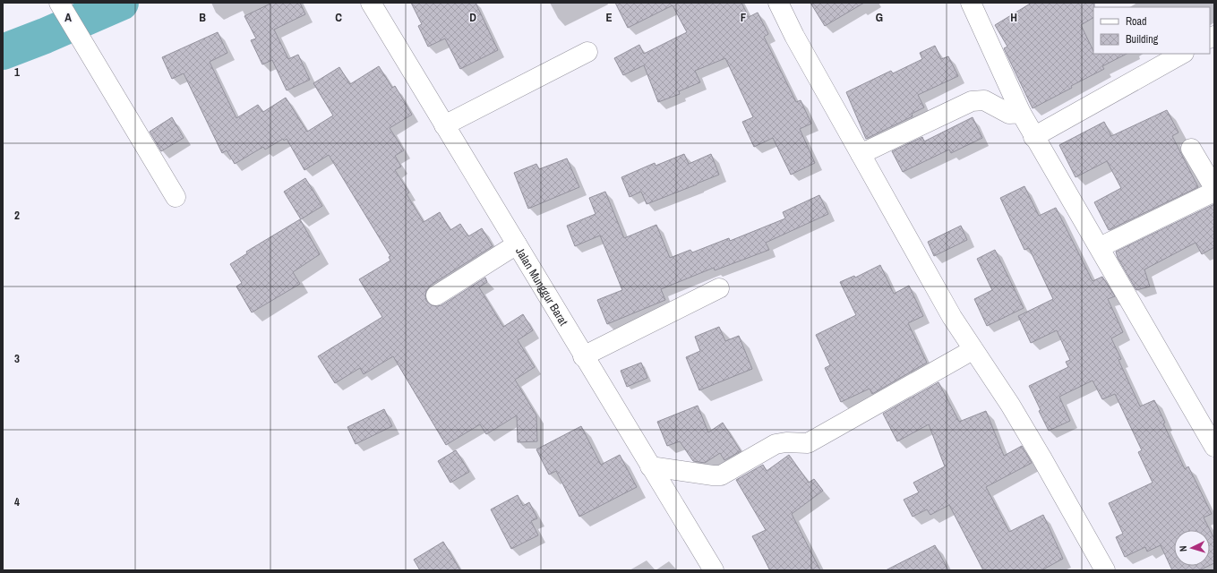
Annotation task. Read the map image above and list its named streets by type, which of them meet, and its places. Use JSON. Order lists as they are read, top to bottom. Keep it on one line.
{"streets":{"street":["Jalan Munggur Barat"]},"legend":["Road","Building"],"north":"left","grid":{"columns":["A","B","C","D","E","F","G","H"],"rows":["1","2","3","4"]}}
